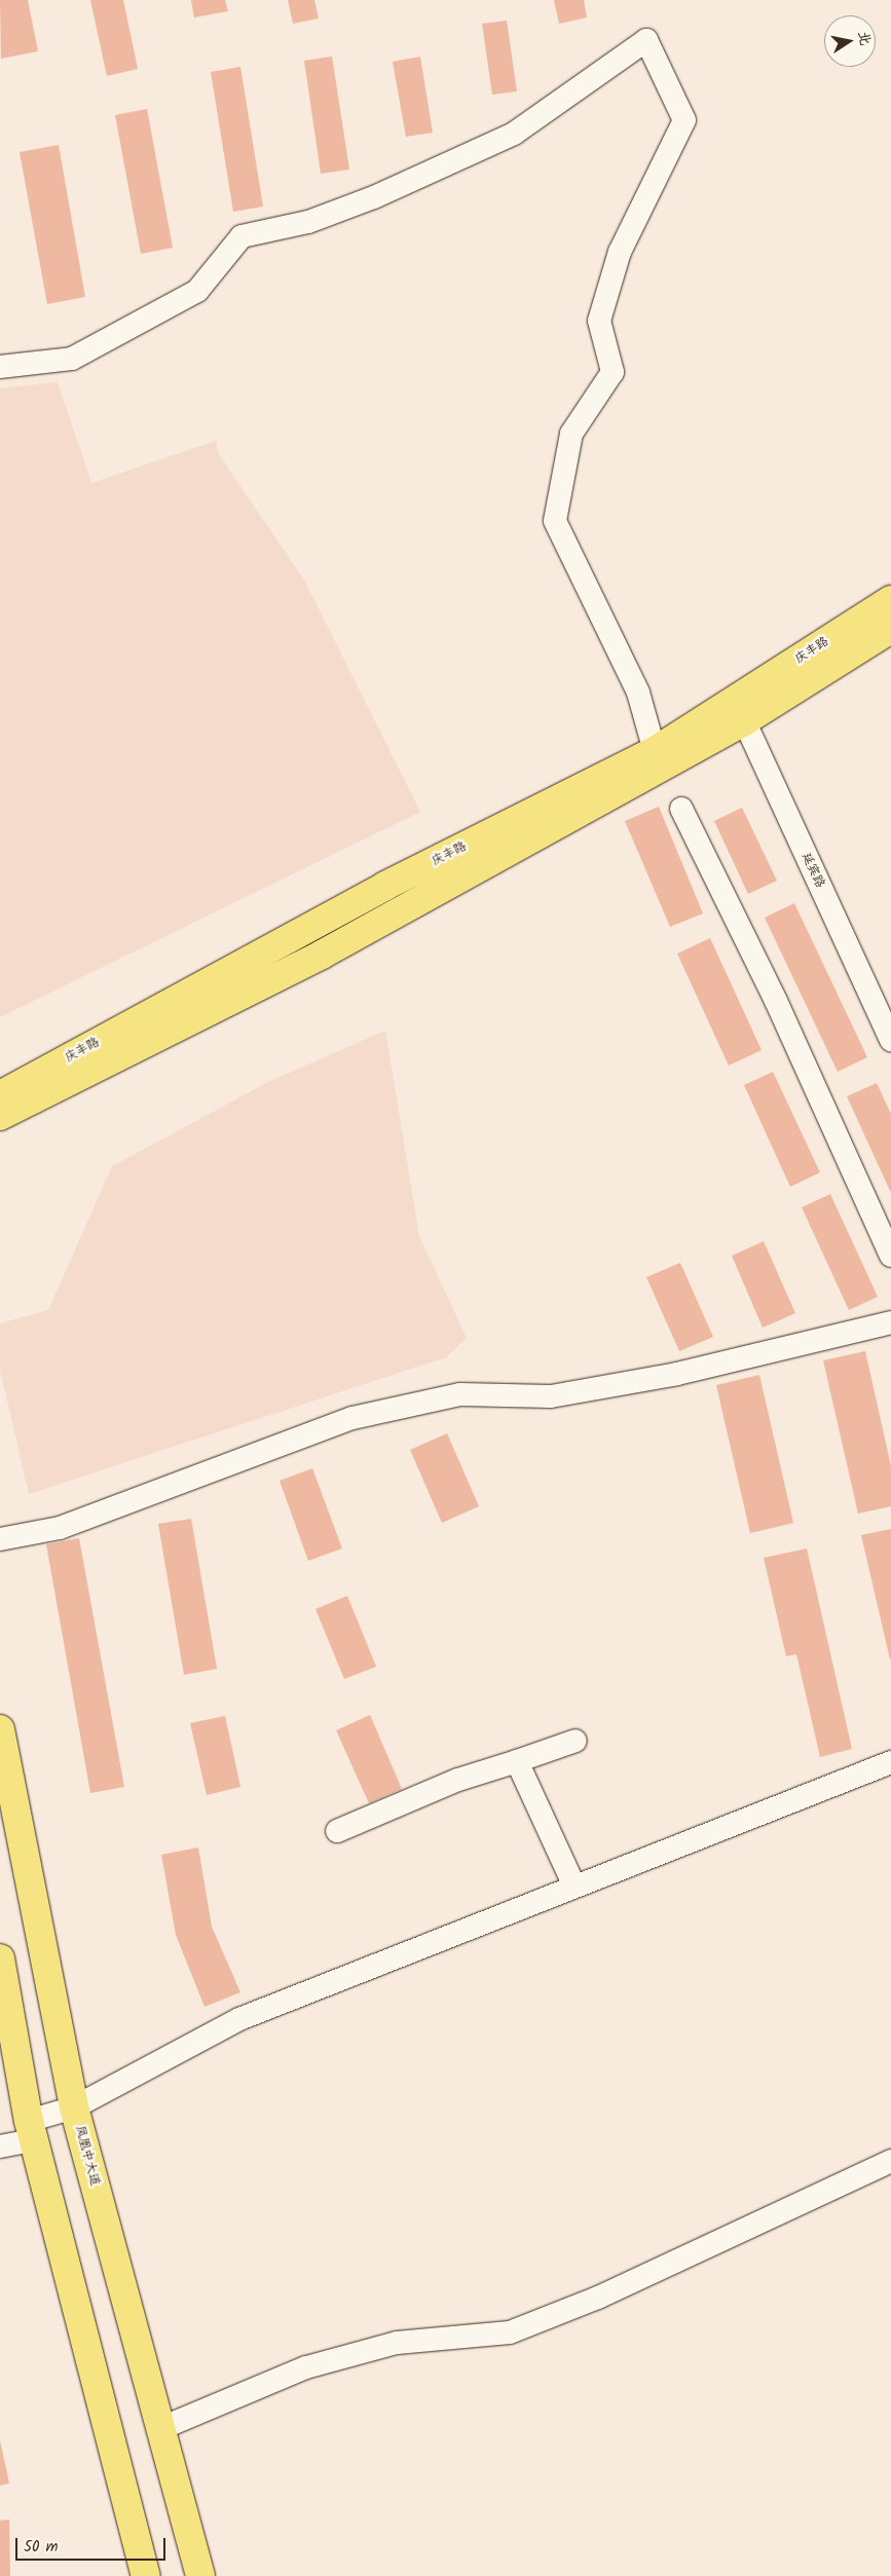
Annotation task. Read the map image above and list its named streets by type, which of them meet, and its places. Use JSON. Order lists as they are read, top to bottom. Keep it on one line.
{"streets":{"main road":["庆丰路","凤凰中大道"],"street":["延宾路"]},"crossings":[["庆丰路","延宾路"]],"scale_bar":"50 m","north":"right"}
